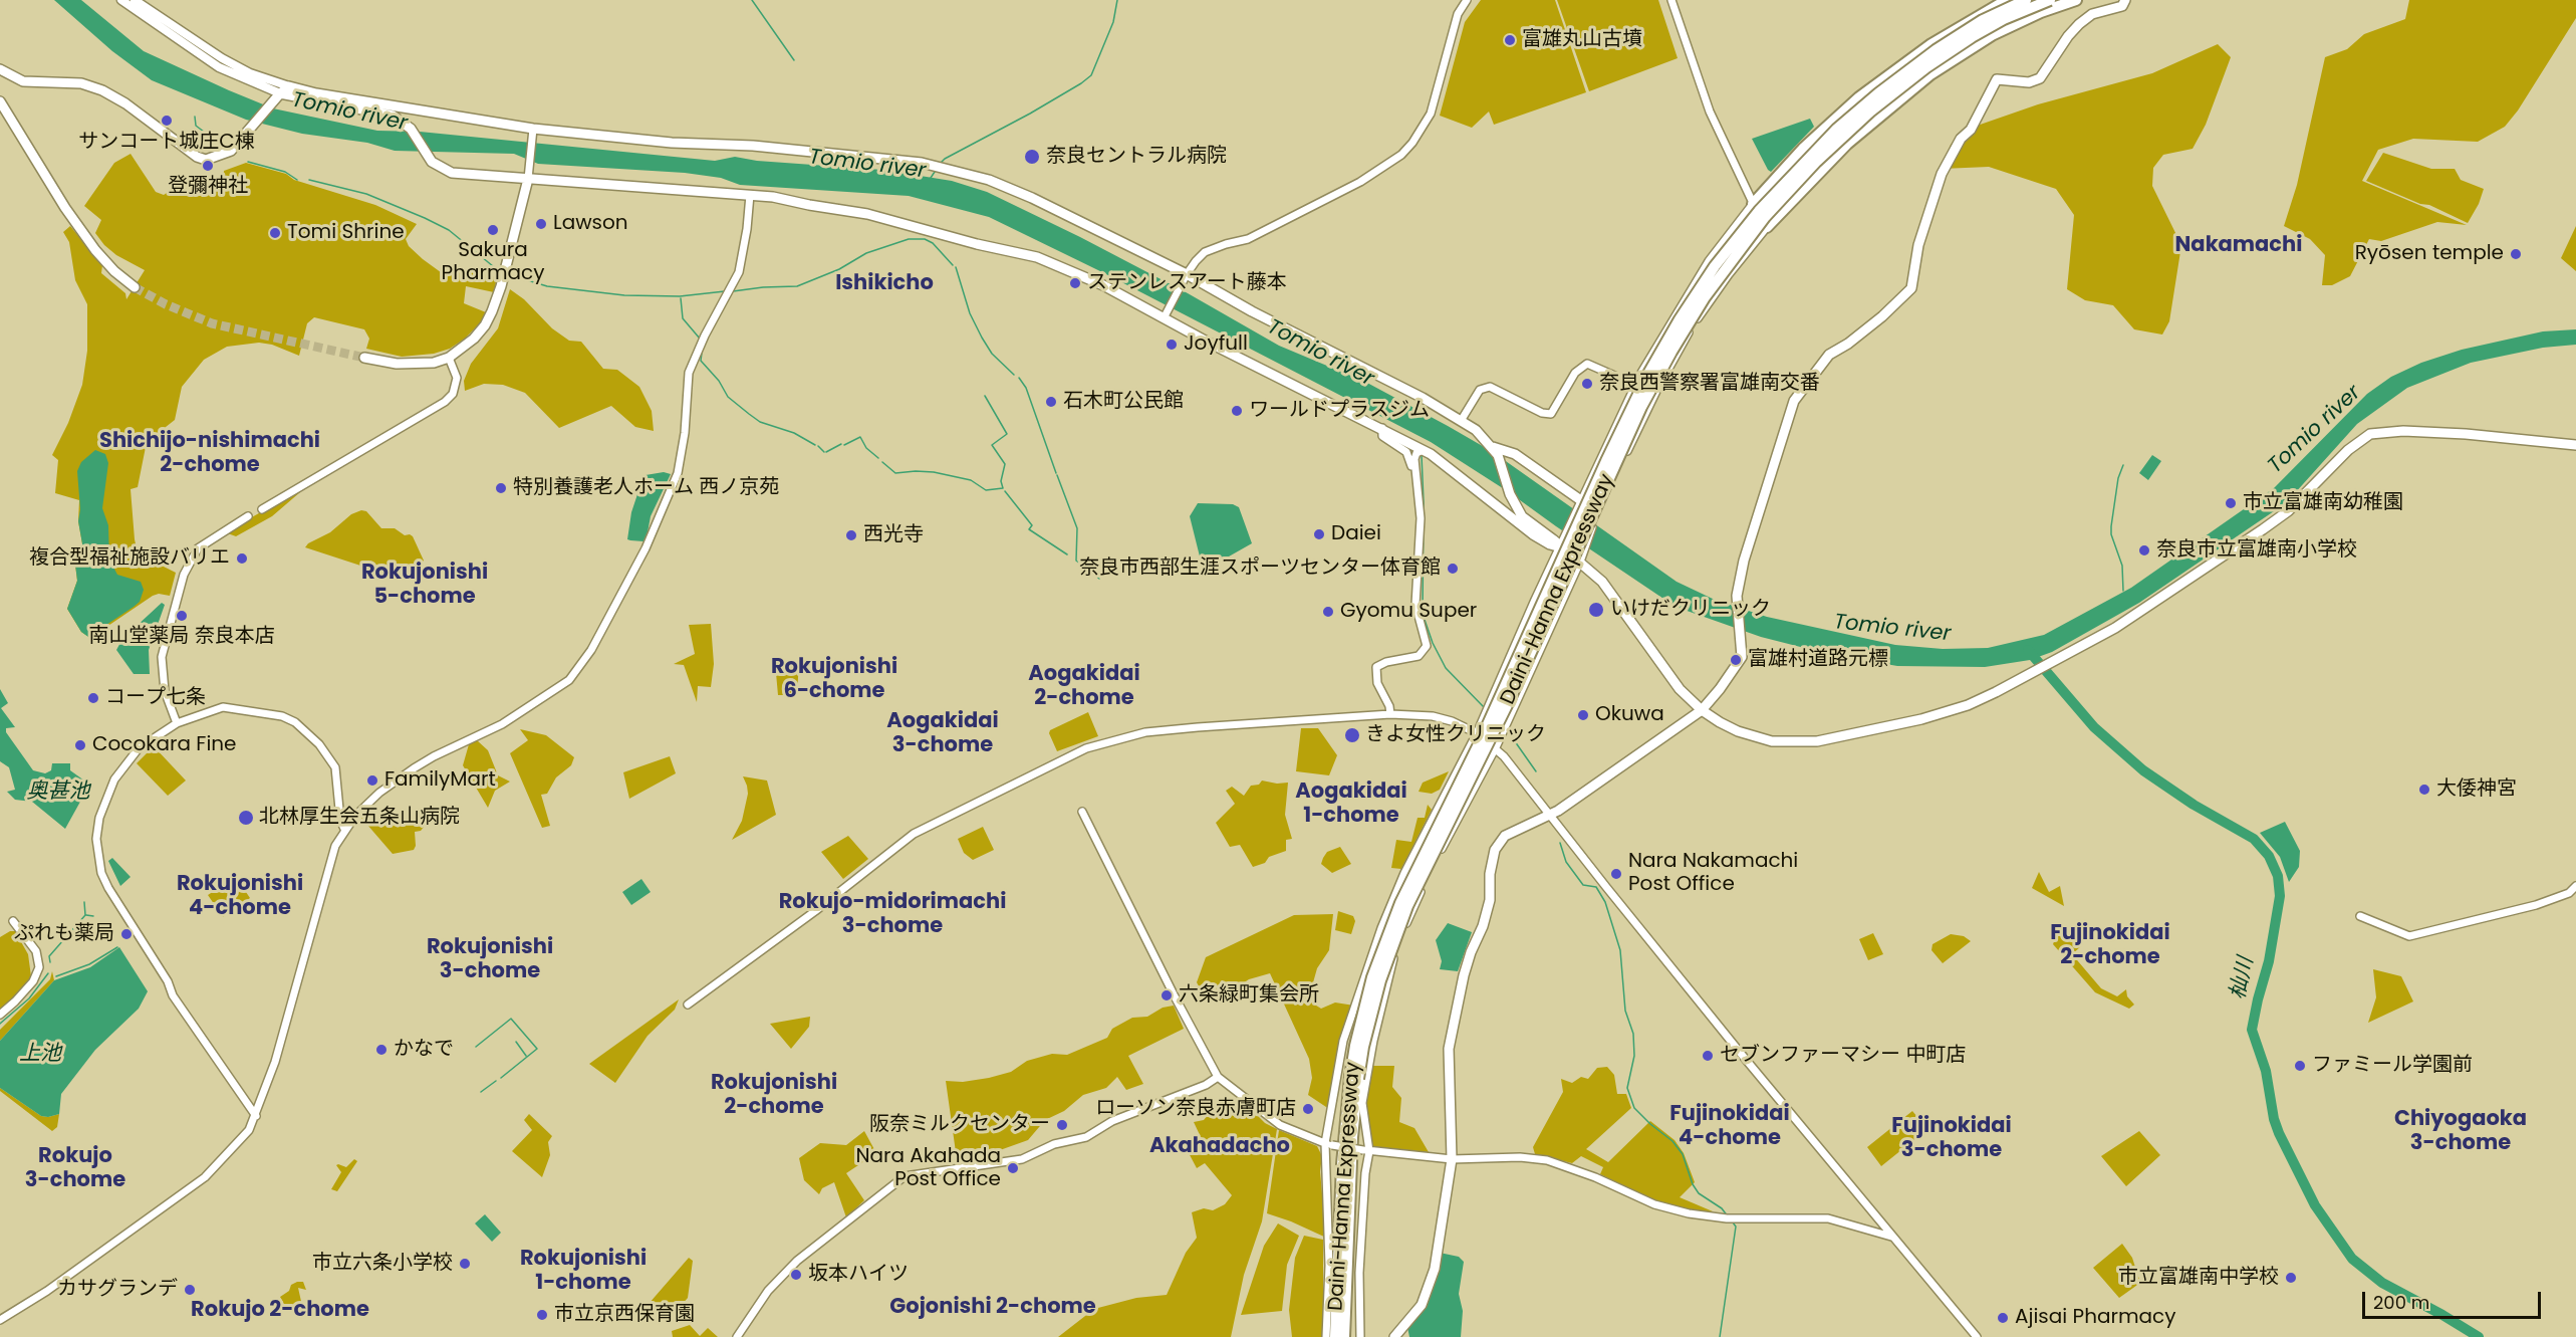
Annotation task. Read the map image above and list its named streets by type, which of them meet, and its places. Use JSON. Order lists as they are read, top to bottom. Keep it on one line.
{"streets":{"highway":["Daini-Hanna Expressway"]},"districts":["Nakamachi","Ishikicho","Shichijo-nishimachi 2-chome","Rokujonishi 5-chome","Rokujonishi 6-chome","Aogakidai 2-chome","Aogakidai 3-chome","Aogakidai 1-chome","Rokujonishi 4-chome","Rokujo-midorimachi 3-chome","Fujinokidai 2-chome","Rokujonishi 3-chome","Rokujonishi 2-chome","Fujinokidai 4-chome","Chiyogaoka 3-chome","Fujinokidai 3-chome","Akahadacho","Rokujo 3-chome","Rokujonishi 1-chome","Gojonishi 2-chome","Rokujo 2-chome"],"water":["Tomio river","奥甚池","杣川","上池"],"places":["富雄丸山古墳","サンコート城庄C棟","奈良セントラル病院","登彌神社","Lawson","Sakura Pharmacy","Tomi Shrine","Ryōsen temple","ステンレスアート藤本","Joyfull","奈良西警察署富雄南交番","石木町公民館","ワールドプラスジム","特別養護老人ホーム 西ノ京苑","市立富雄南幼稚園","Daiei","西光寺","奈良市立富雄南小学校","複合型福祉施設バリエ","奈良市西部生涯スポーツセンター体育館","いけだクリニック","Gyomu Super","南山堂薬局 奈良本店","富雄村道路元標","コープ七条","Okuwa","きよ女性クリニック","Cocokara Fine","FamilyMart","大倭神宮","北林厚生会五条山病院","Nara Nakamachi Post Office","ぷれも薬局","六条緑町集会所","かなで","セブンファーマシー 中町店","ファミール学園前","ローソン奈良赤膚町店","阪奈ミルクセンター","Nara Akahada Post Office","市立六条小学校","坂本ハイツ","市立富雄南中学校","カサグランデ","市立京西保育園","Ajisai Pharmacy"],"scale_bar":"200 m"}
